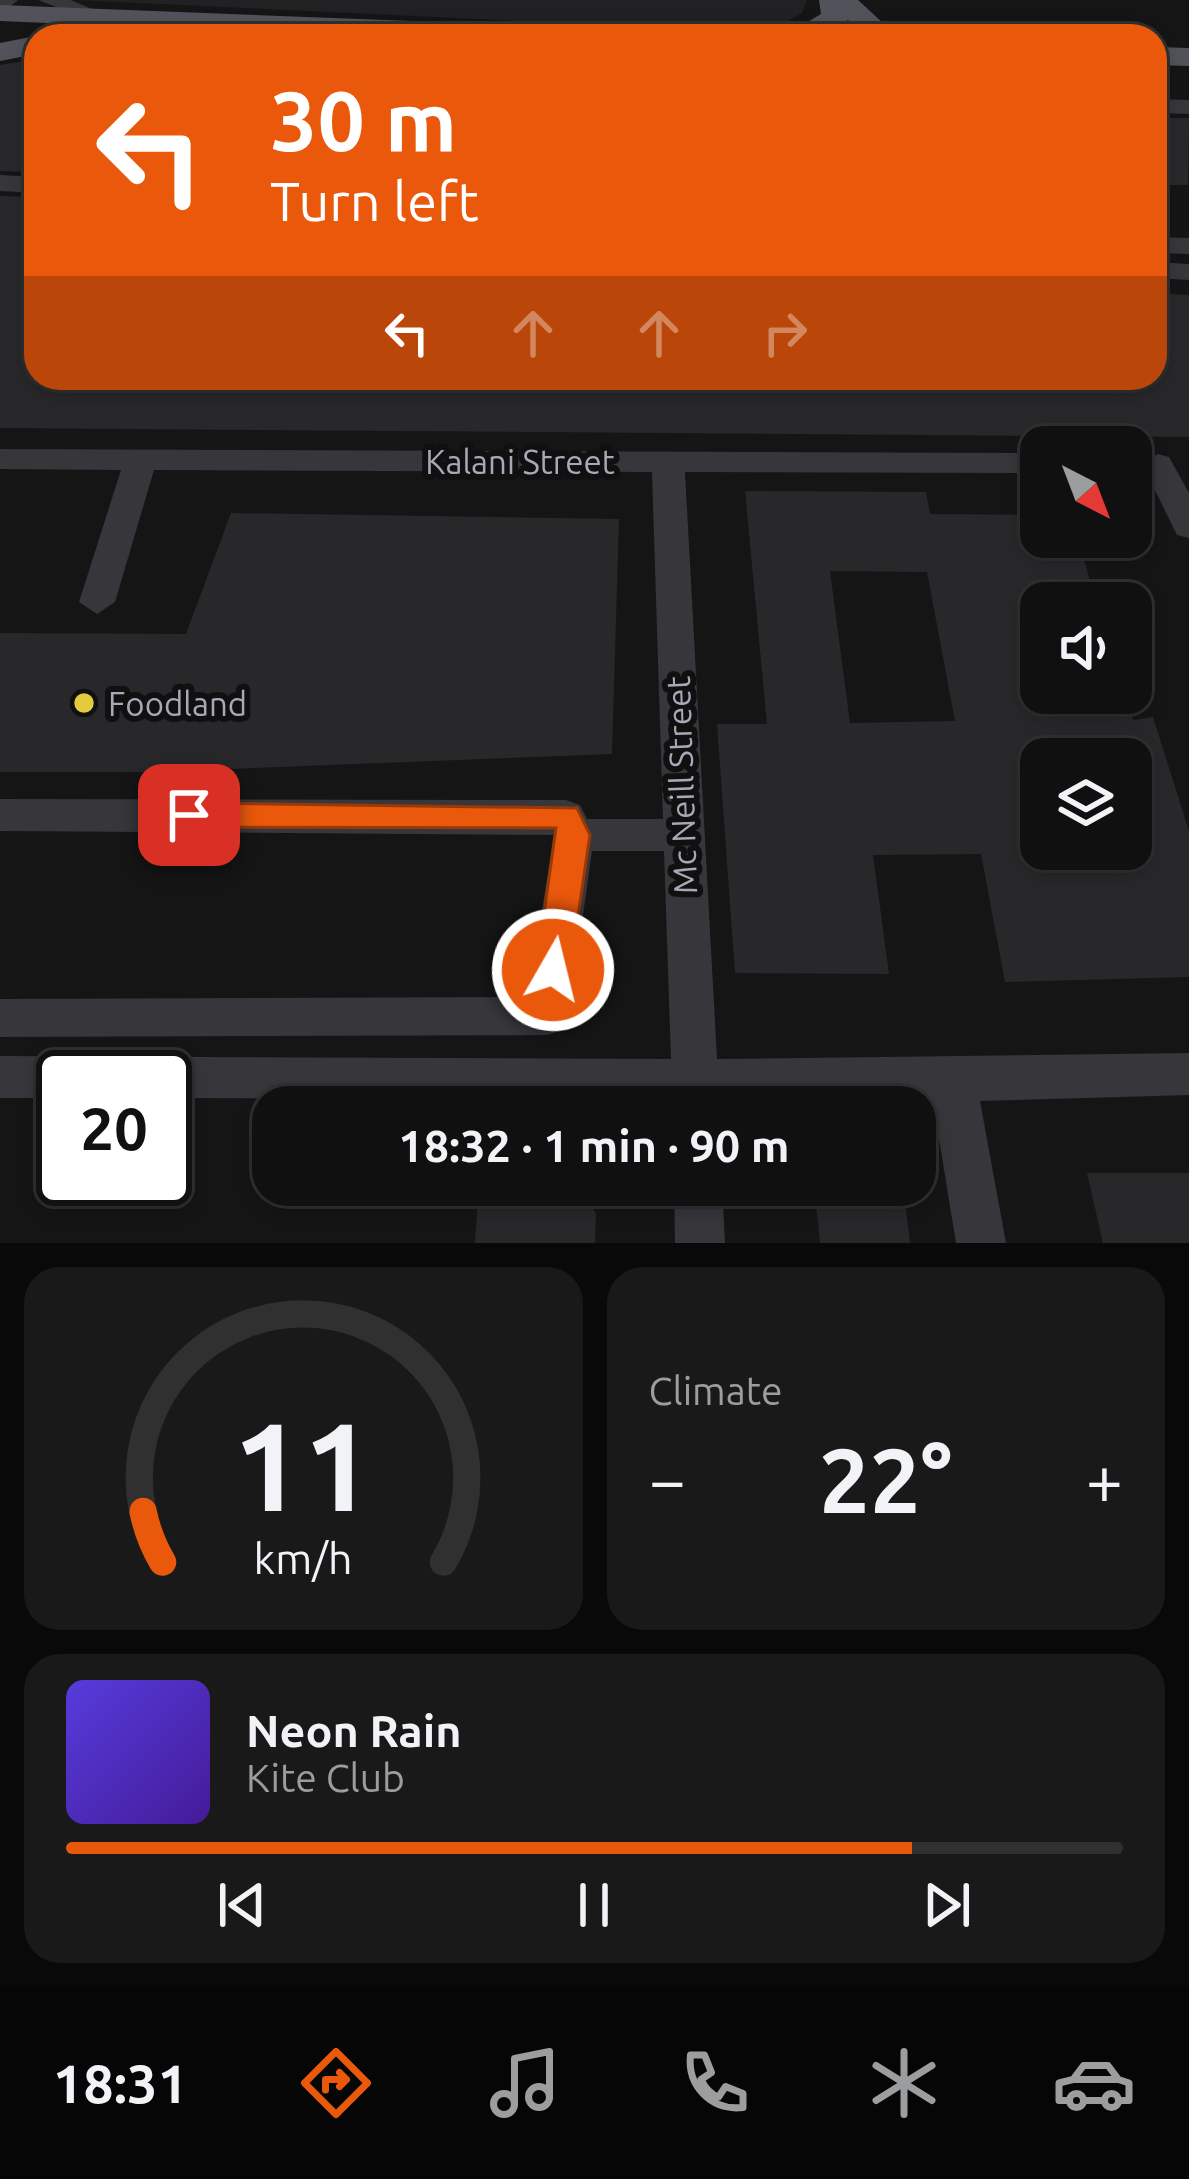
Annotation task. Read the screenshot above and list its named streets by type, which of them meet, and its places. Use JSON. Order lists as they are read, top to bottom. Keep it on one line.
{"streets":{"street":["Kalani Street","Mc Neill Street"]},"crossings":[["Kalani Street","Mc Neill Street"]],"places":["Foodland"],"north":"bottom right","page":{"turn":["30 m","Turn left"],"limit":"20","trip":"18:32 · 1 min · 90 m","tile":"Climate","heat":["−","22°","+"],"song":["Neon Rain","Kite Club"],"tabs":"18:31","gauge":["11","km/h"]}}
